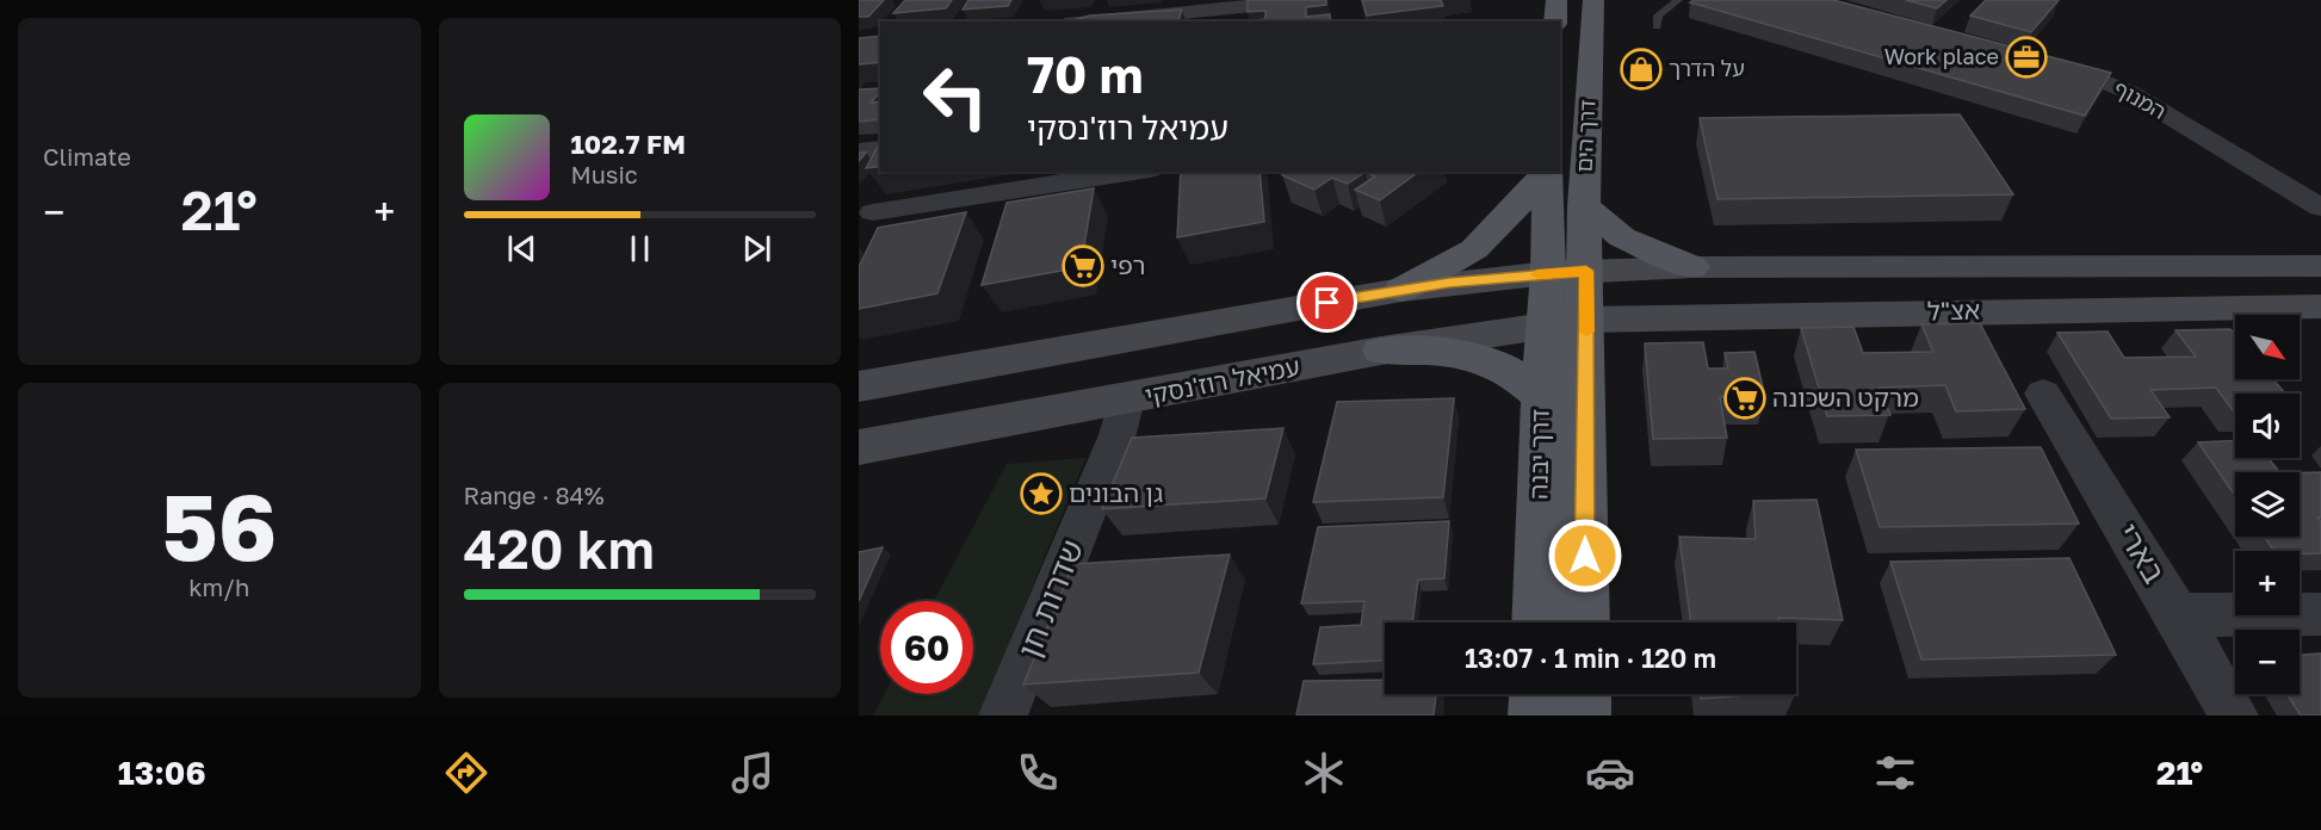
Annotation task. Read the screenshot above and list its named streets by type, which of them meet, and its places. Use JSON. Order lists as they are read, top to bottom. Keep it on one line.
{"streets":{"main road":["דרך הים","אצ\"ל","עמיאל רוז'נסקי","דרך יבנה"],"street":["המנוף","בארי","שדרות חן"]},"crossings":[["דרך הים","אצ\"ל"],["דרך הים","דרך יבנה"],["אצ\"ל","עמיאל רוז'נסקי"],["אצ\"ל","דרך יבנה"],["עמיאל רוז'נסקי","דרך יבנה"],["עמיאל רוז'נסקי","שדרות חן"]],"places":{"office":["Work place"],"shop":["על הדרך"],"supermarket":["רפי","מרקט השכונה"],"place":["גן הבונים"]},"north":"bottom right","page":{"tile":["Climate",["56","km/h"],["Range · 84%","420 km"]],"turn":["70 m","עמיאל רוז'נסקי"],"song":["102.7 FM","Music"],"heat":["−","21°","+"],"map_buttons":["+","−"],"limit":"60","trip":"13:07 · 1 min · 120 m","tabs":["13:06","21°"]}}
